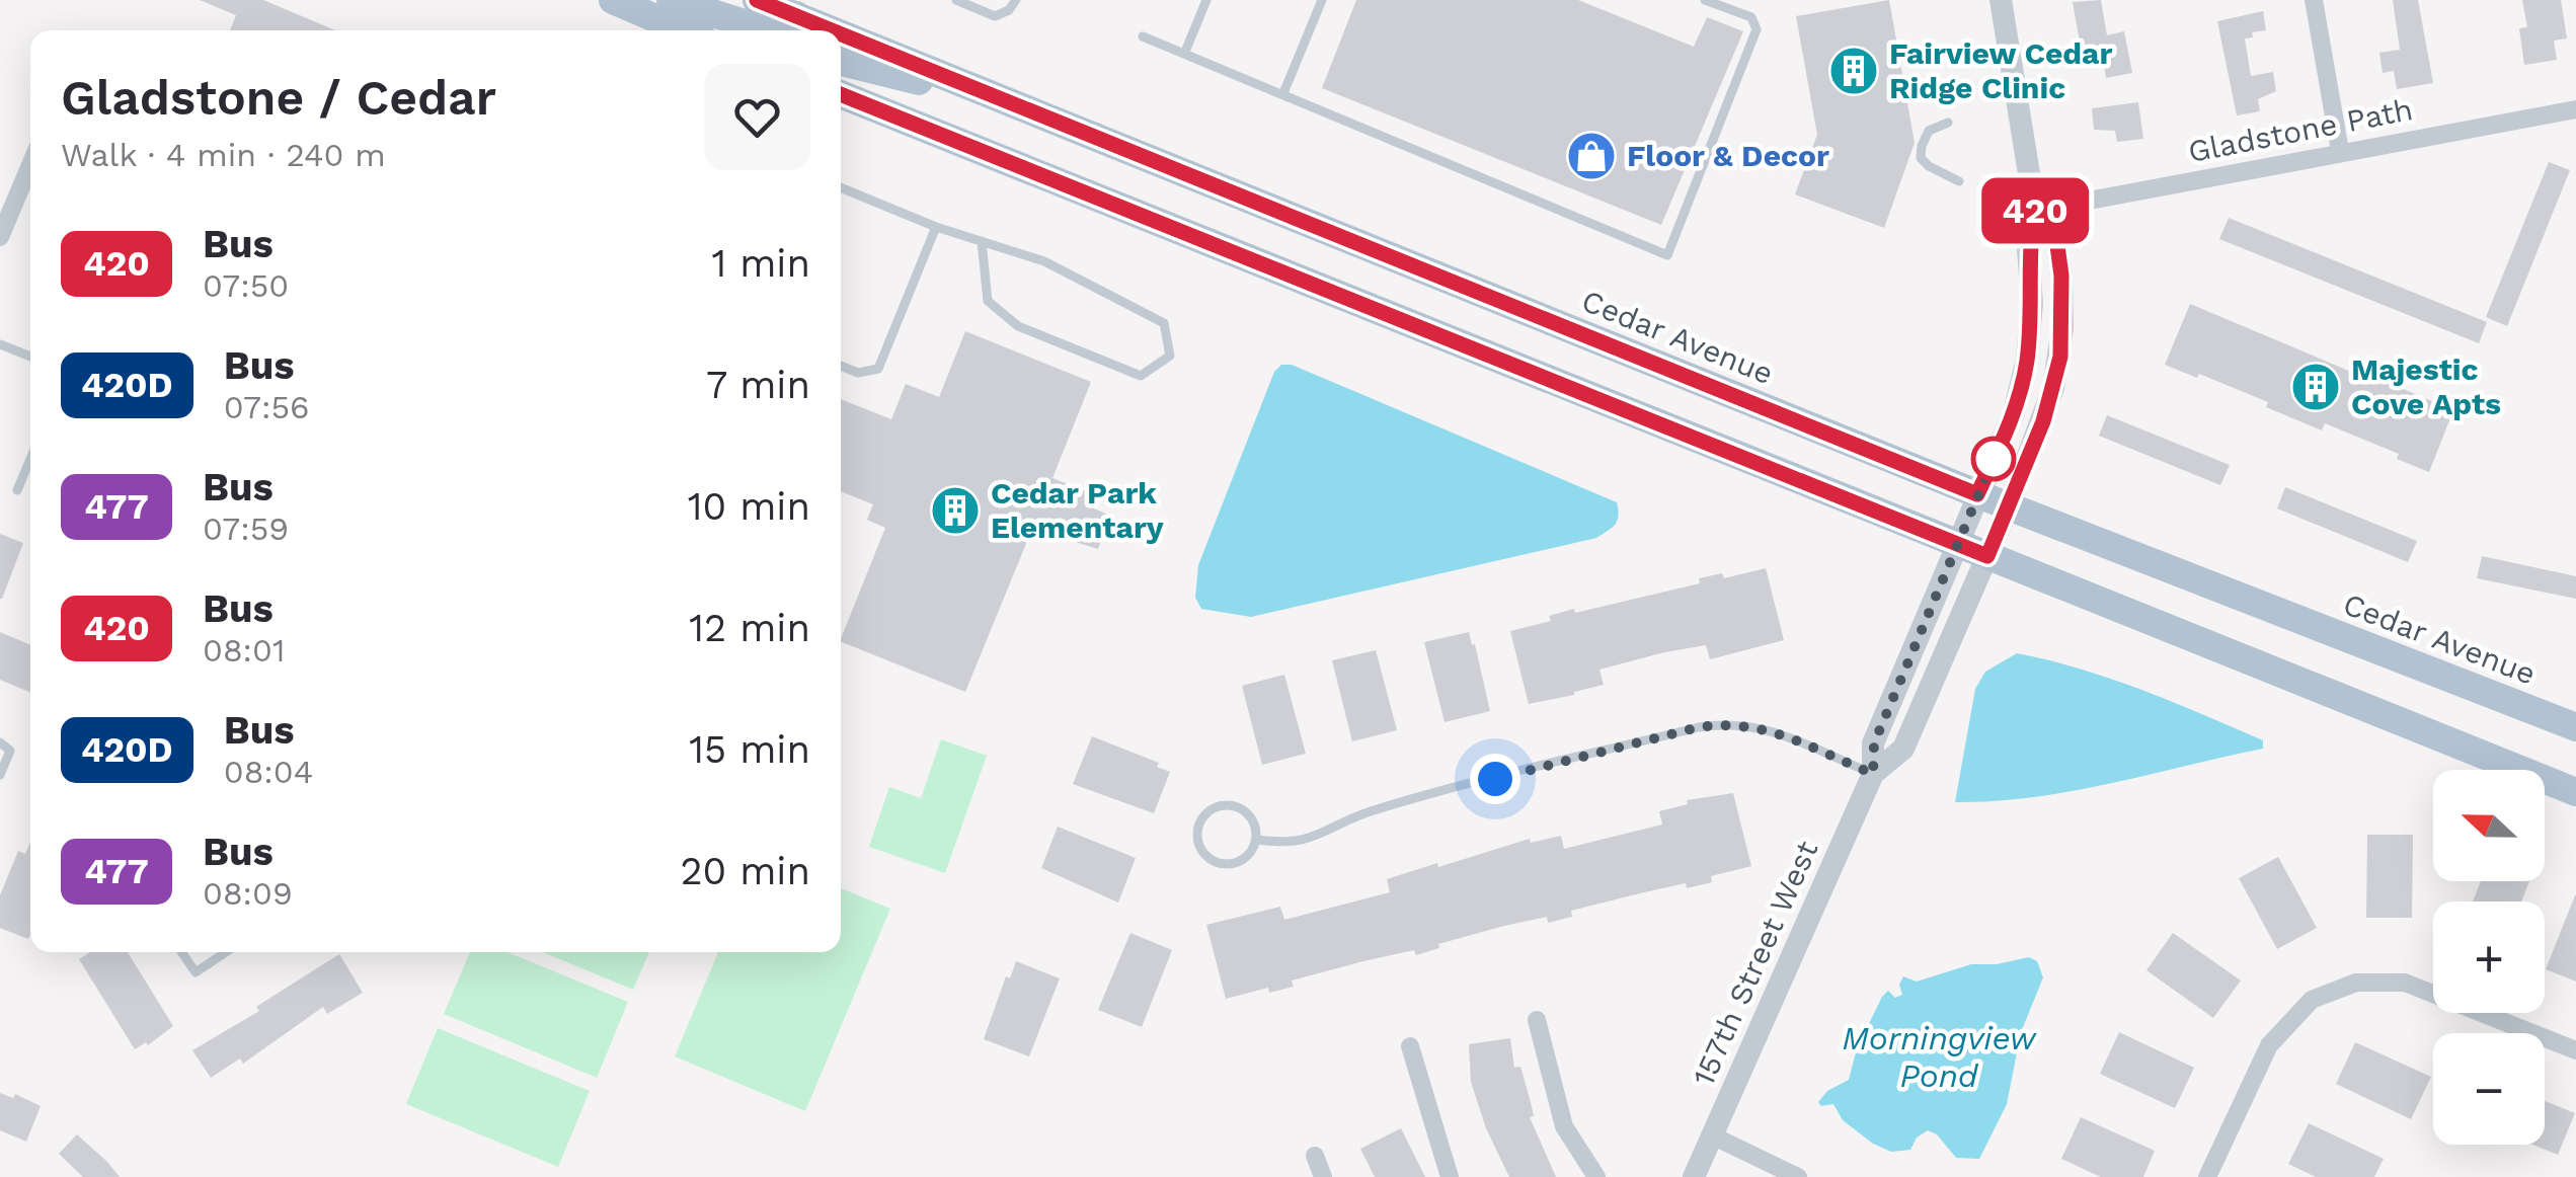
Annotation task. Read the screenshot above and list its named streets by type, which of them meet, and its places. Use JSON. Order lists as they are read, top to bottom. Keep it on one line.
{"streets":{"main road":["Cedar Avenue"],"street":["Gladstone Path","157th Street West"]},"crossings":[["Gladstone Path","157th Street West"],["Cedar Avenue","157th Street West"]],"water":["Morningview Pond"],"places":{"building":["Fairview Cedar Ridge Clinic","Majestic Cove Apts","Cedar Park Elementary"],"shop":["Floor & Decor"]},"lines":["bus line 420"],"north":"left","page":{"on_map":"420","heading":["Gladstone / Cedar","Walk · 4 min · 240 m"],"list":[{"mark":"420","name":"Bus","note":"07:50","value":"1 min"},{"mark":"420D","name":"Bus","note":"07:56","value":"7 min"},{"mark":"477","name":"Bus","note":"07:59","value":"10 min"},{"mark":"420","name":"Bus","note":"08:01","value":"12 min"},{"mark":"420D","name":"Bus","note":"08:04","value":"15 min"},{"mark":"477","name":"Bus","note":"08:09","value":"20 min"}],"map_buttons":["+","−"]}}
